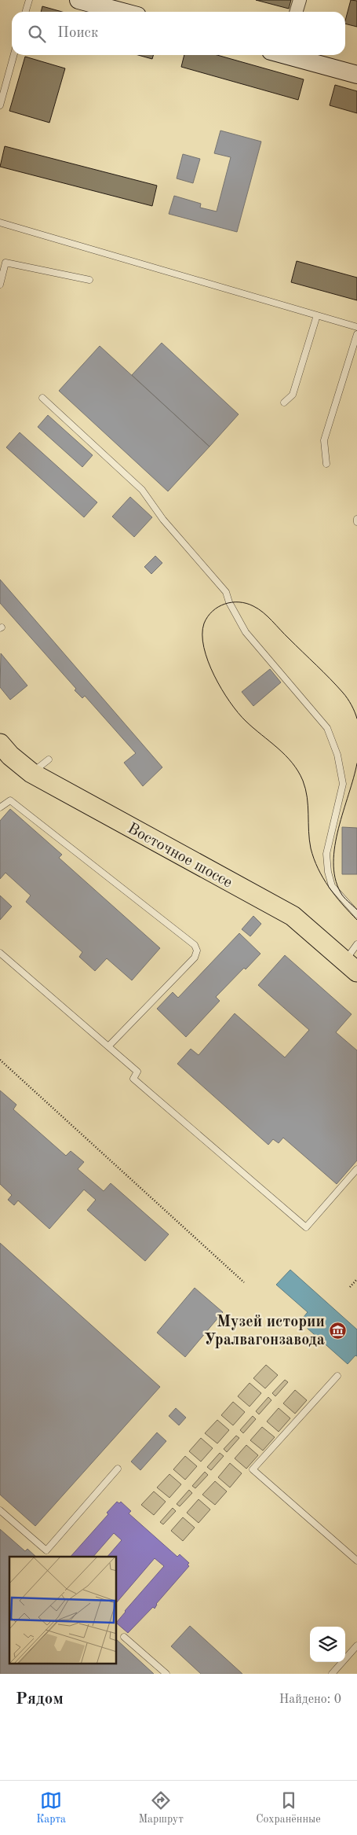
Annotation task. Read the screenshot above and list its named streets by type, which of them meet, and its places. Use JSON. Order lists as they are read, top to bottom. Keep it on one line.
{"streets":{"main road":["Восточное шоссе"]},"places":{"museum":["Музей истории Уралвагонзавода"]},"page":{"search":"Поиск","heading":["Рядом","Найдено: 0"],"nav":["Карта","Маршрут","Сохранённые"]}}
